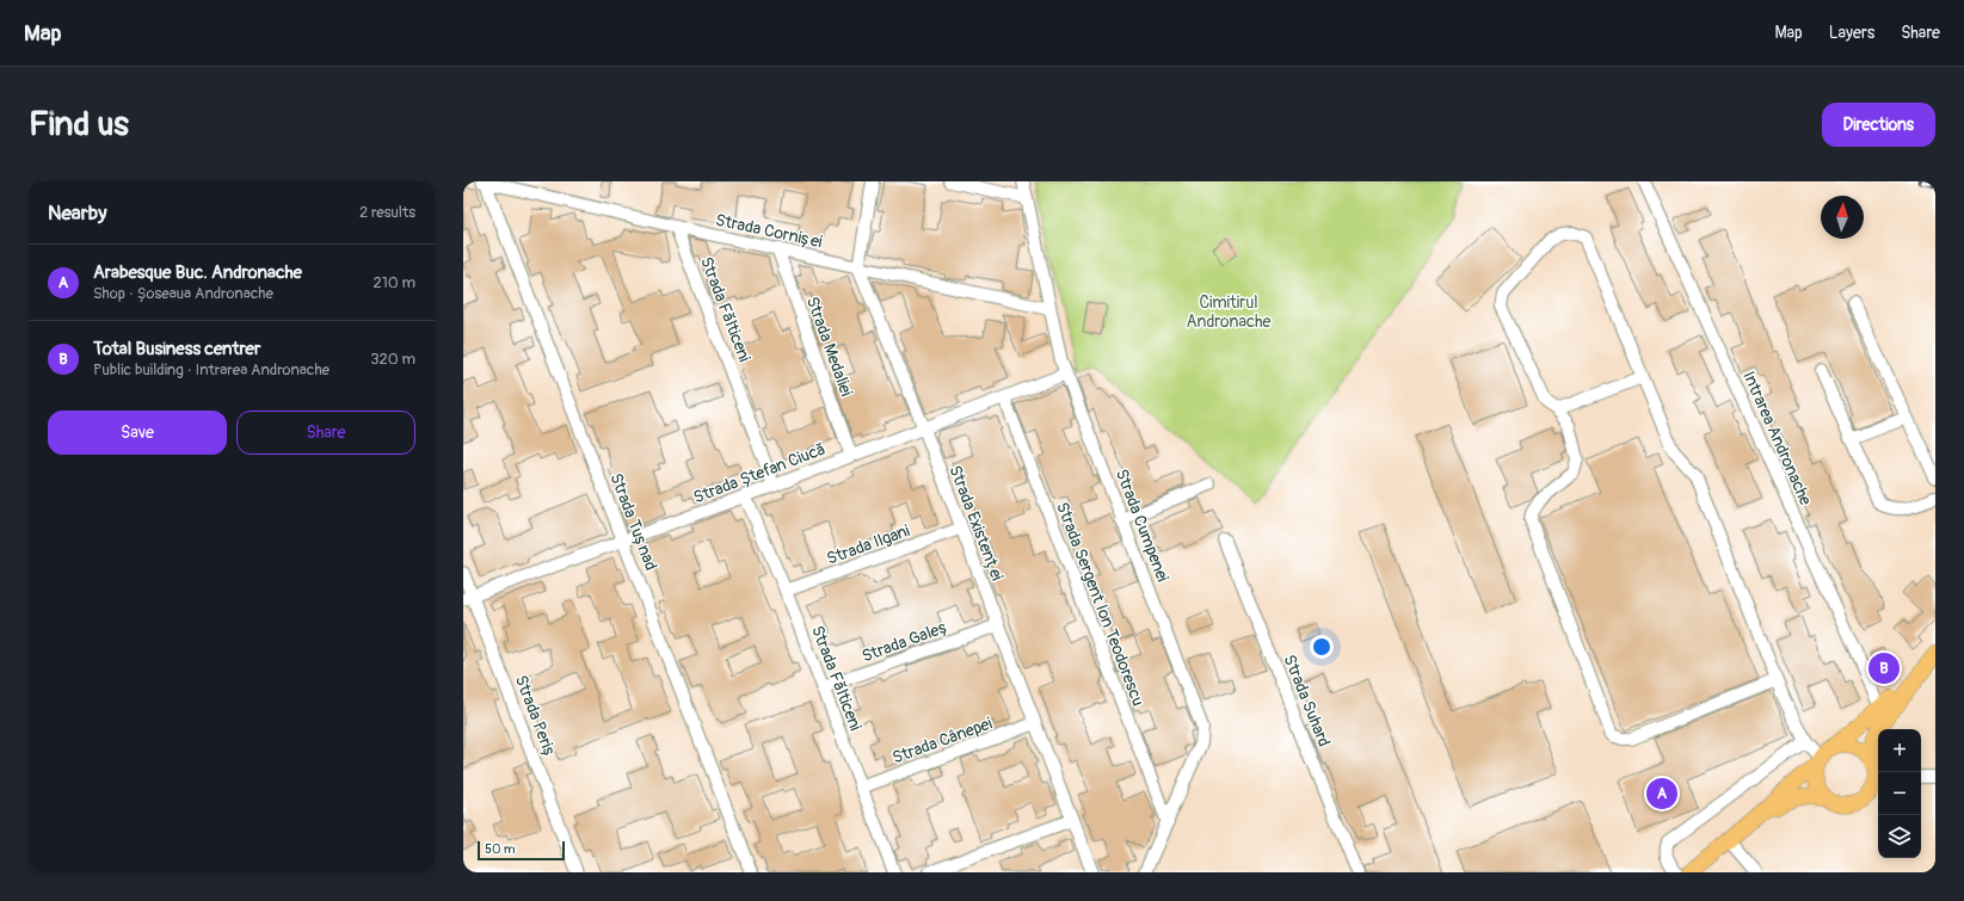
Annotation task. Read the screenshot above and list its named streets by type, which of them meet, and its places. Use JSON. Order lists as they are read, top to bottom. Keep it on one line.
{"streets":{"street":["Strada Cornișei","Strada Fălticeni","Strada Medaliei","Intrarea Andronache","Strada Ștefan Ciucă","Strada Tușnad","Strada Existenței","Strada Cumpenei","Strada Ilgani","Strada Sergent Ion Teodorescu","Strada Galeș","Strada Suhard","Strada Periș","Strada Cânepei"]},"crossings":[["Strada Cornișei","Strada Fălticeni"],["Strada Cornișei","Strada Medaliei"],["Strada Cornișei","Strada Tușnad"],["Strada Cornișei","Strada Existenței"],["Strada Cornișei","Strada Cumpenei"],["Strada Fălticeni","Strada Ștefan Ciucă"],["Strada Fălticeni","Strada Ilgani"],["Strada Fălticeni","Strada Galeș"],["Strada Fălticeni","Strada Cânepei"],["Strada Medaliei","Strada Ștefan Ciucă"],["Strada Ștefan Ciucă","Strada Tușnad"],["Strada Ștefan Ciucă","Strada Existenței"],["Strada Ștefan Ciucă","Strada Cumpenei"],["Strada Ștefan Ciucă","Strada Sergent Ion Teodorescu"],["Strada Ștefan Ciucă","Strada Periș"],["Strada Existenței","Strada Ilgani"],["Strada Existenței","Strada Galeș"],["Strada Existenței","Strada Cânepei"],["Strada Cumpenei","Strada Sergent Ion Teodorescu"]],"parks":["Cimitirul Andronache"],"scale_bar":"50 m","north":"top","page":{"header":"Map","nav":["Map","Layers","Share"],"buttons":["Directions",["Save","Share"]],"title":"Find us","heading":["Nearby","2 results"],"list":[{"mark":"A","name":"Arabesque Buc. Andronache","note":"Shop · Șoseaua Andronache","value":"210 m"},{"mark":"B","name":"Total Business centrer","note":"Public building · Intrarea Andronache","value":"320 m"}],"pins":["B","A"],"map_buttons":["+","−"],"scale":"50 m"}}
